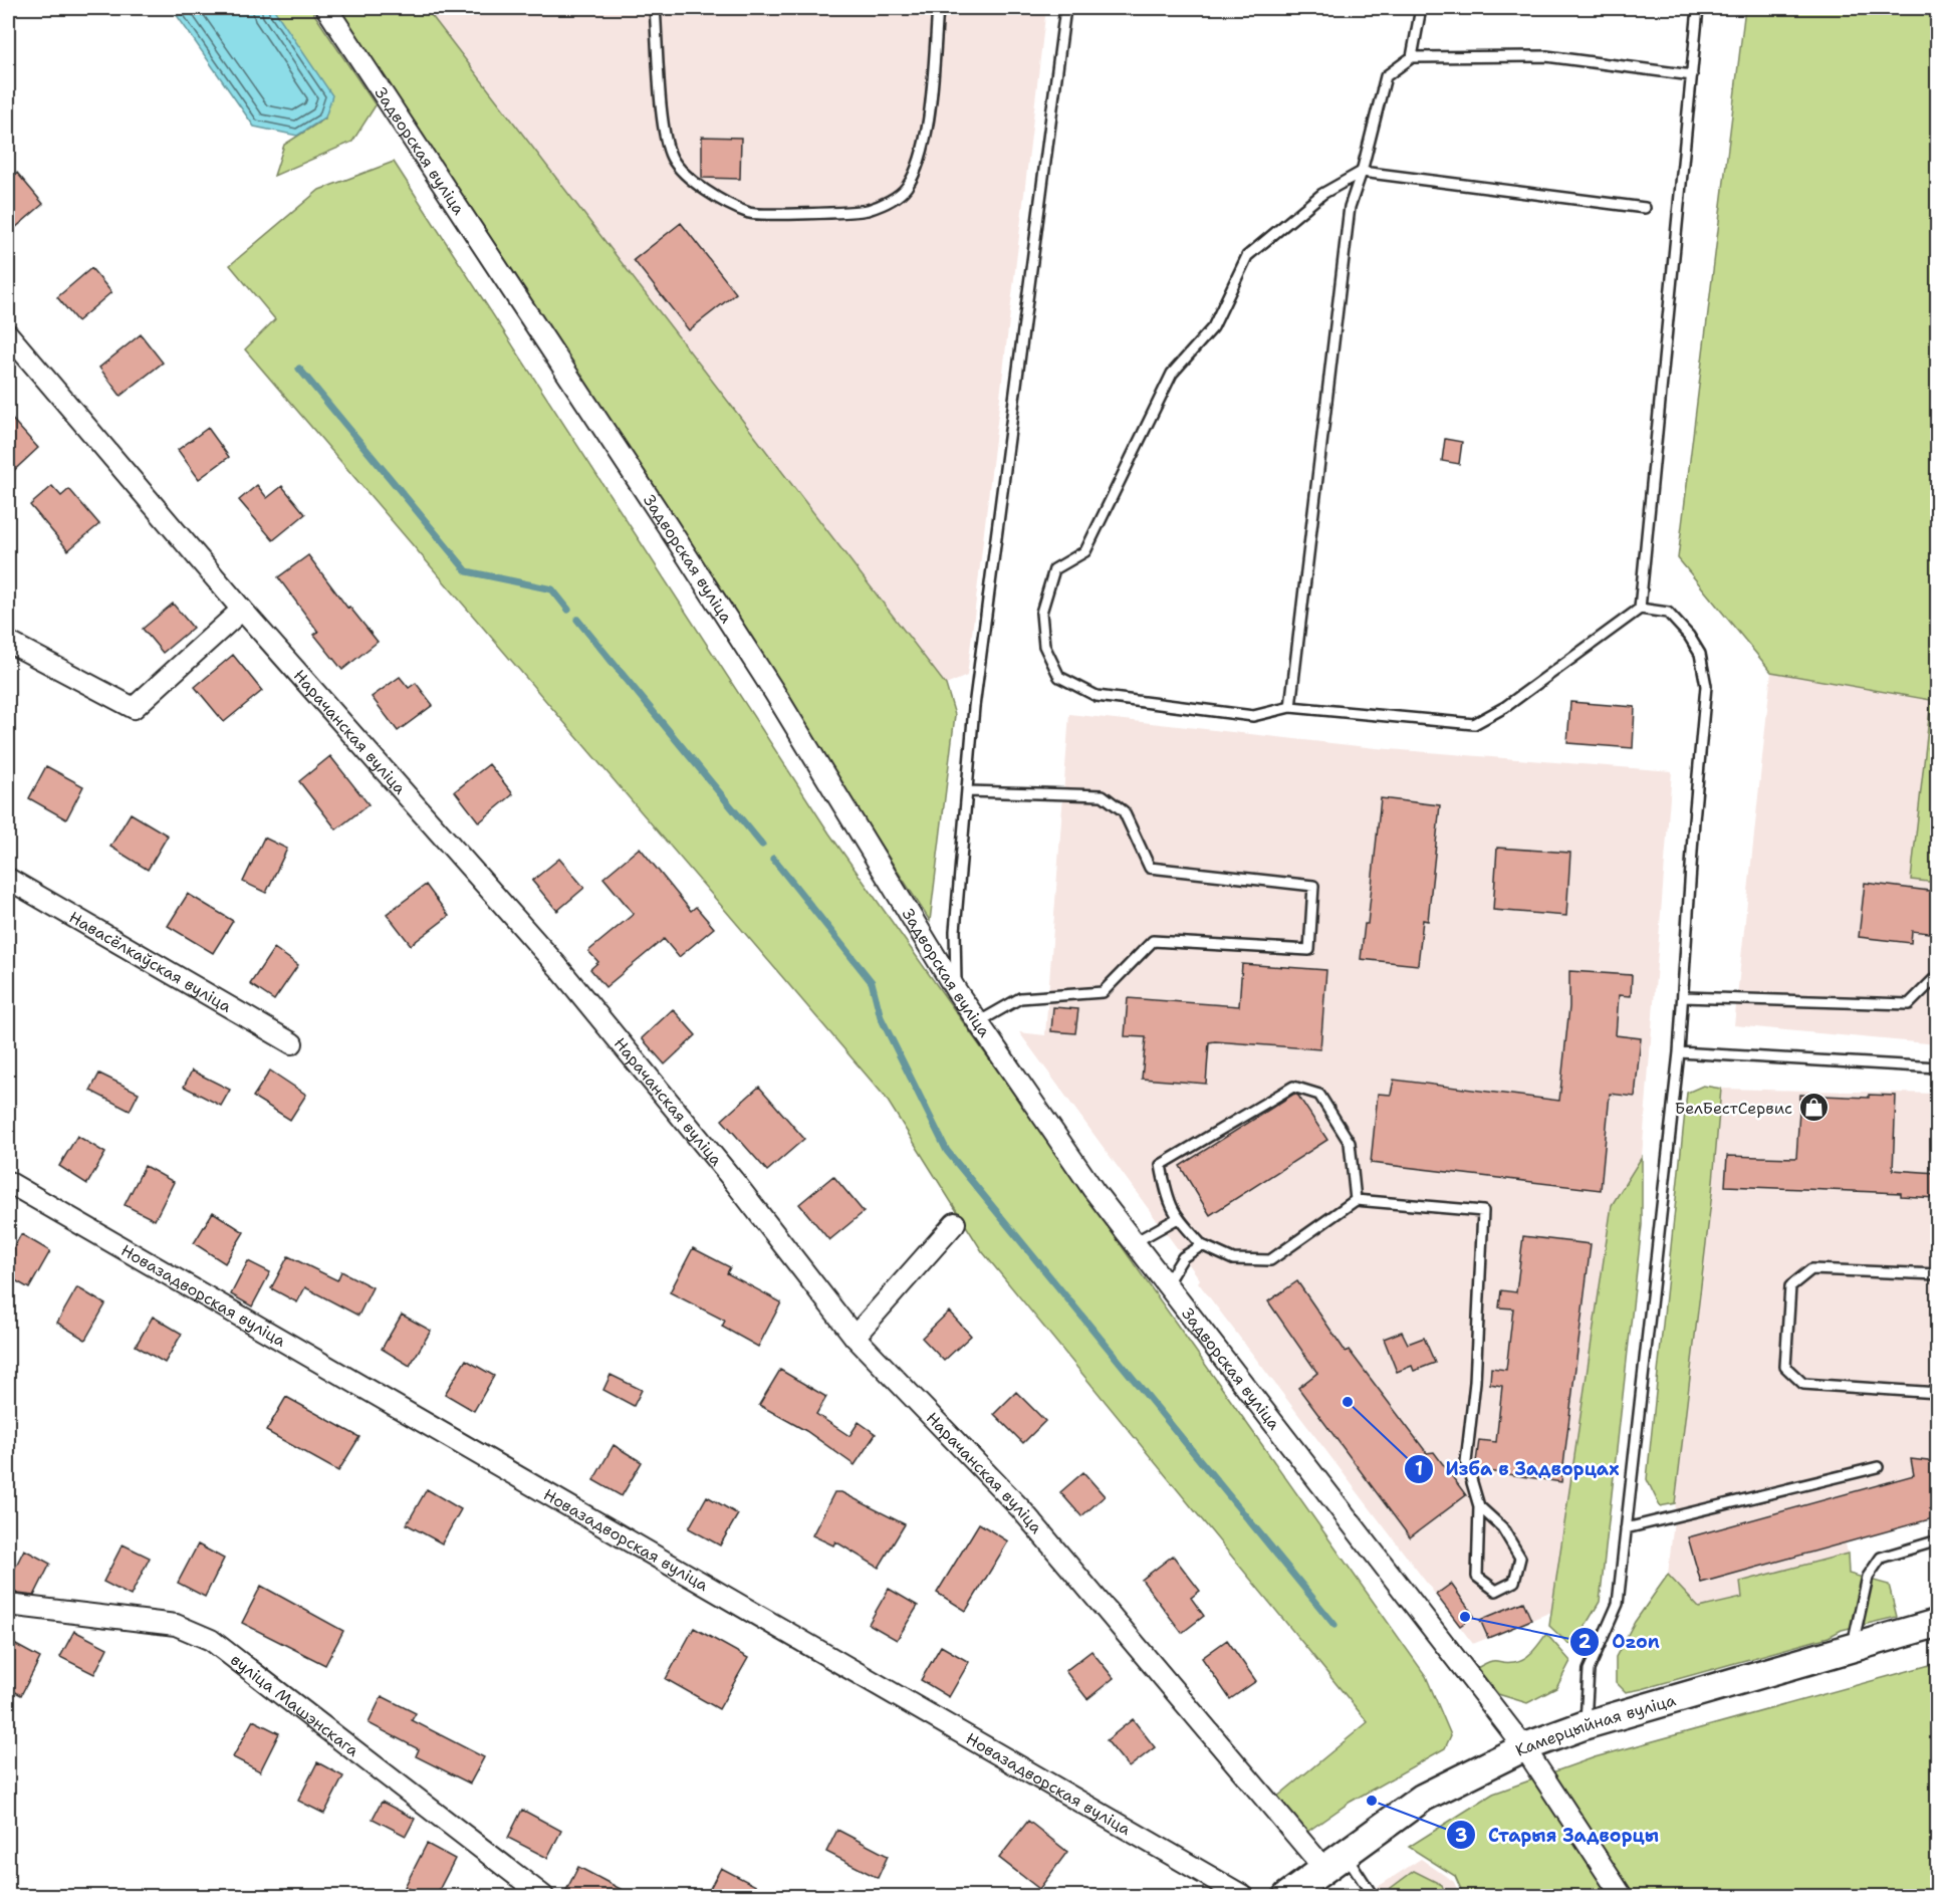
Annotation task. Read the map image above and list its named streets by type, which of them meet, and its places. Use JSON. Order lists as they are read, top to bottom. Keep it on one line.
{"streets":{"main road":["Камерцыйная вуліца"],"street":["Задворская вуліца","Нарачанская вуліца","Навасёлкаўская вуліца","Новазадворская вуліца","вуліца Машэнскага"]},"crossings":[["Задворская вуліца","Камерцыйная вуліца"],["Нарачанская вуліца","Камерцыйная вуліца"]],"places":{"shop":["БелБестСервис"],"other":["Изба в Задворцах","Ozon","Старыя Задворцы"]}}
